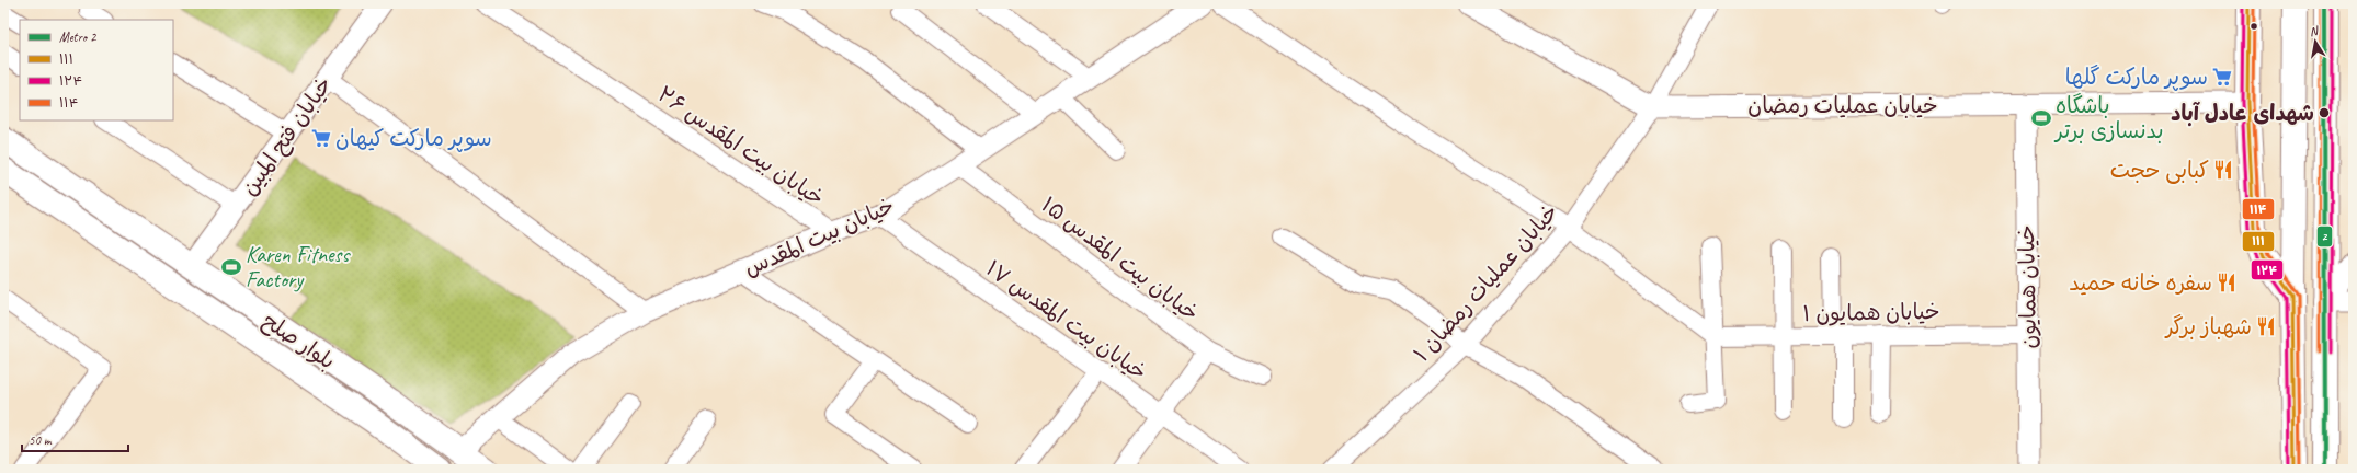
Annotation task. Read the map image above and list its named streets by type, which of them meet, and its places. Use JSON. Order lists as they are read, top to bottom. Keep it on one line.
{"streets":{"main road":["بلوار صلح"],"street":["خیابان عملیات رمضان","خیابان فتح المبین","خیابان بیت المقدس ۲۶","خیابان بیت المقدس","خیابان بیت المقدس ۱۵","خیابان عملیات رمضان ۱","خیابان همایون","خیابان همایون ۱","خیابان بیت المقدس ۱۷"]},"crossings":[["خیابان عملیات رمضان","خیابان عملیات رمضان ۱"],["خیابان عملیات رمضان","خیابان همایون"],["خیابان فتح المبین","بلوار صلح"],["خیابان بیت المقدس ۲۶","خیابان بیت المقدس"],["خیابان بیت المقدس","خیابان بیت المقدس ۱۵"],["خیابان بیت المقدس","خیابان بیت المقدس ۱۷"],["خیابان بیت المقدس","بلوار صلح"],["خیابان همایون","خیابان همایون ۱"]],"places":{"supermarket":["سوپر مارکت گلها","سوپر مارکت کیهان"],"other":["شهدای عادل آباد"],"sports":["باشگاه بدنسازی برتر","Karen Fitness Factory"],"restaurant":["کبابی حجت","سفره خانه حمید","شهباز برگر"]},"lines":["metro line 2","transit line ۱۱۱","transit line ۱۲۴","transit line ۱۱۴"],"legend":["Metro 2","۱۱۱","۱۲۴","۱۱۴"],"scale_bar":"50 m","north":"top"}
